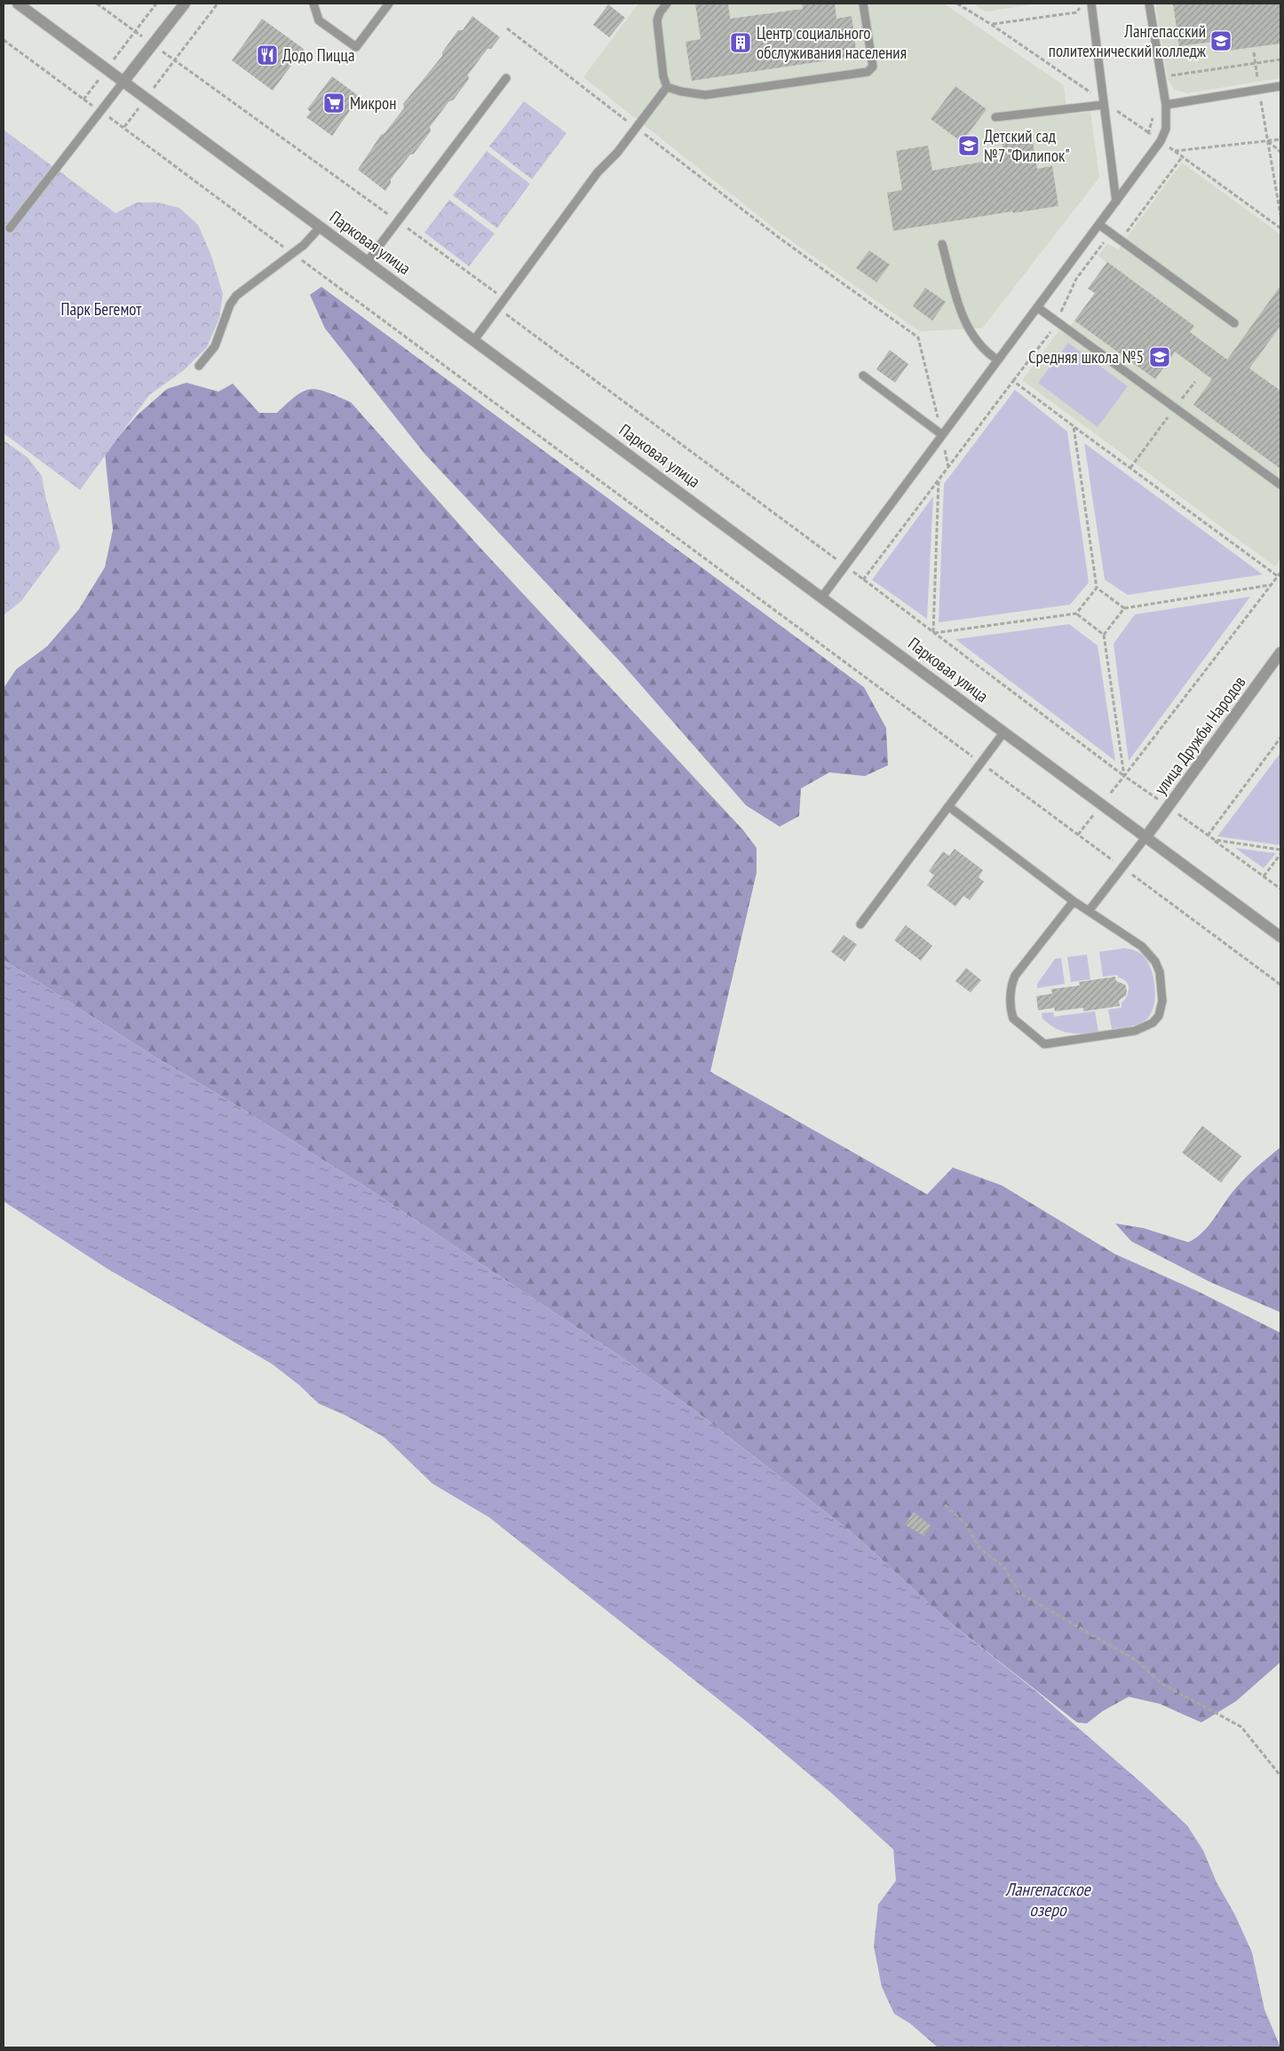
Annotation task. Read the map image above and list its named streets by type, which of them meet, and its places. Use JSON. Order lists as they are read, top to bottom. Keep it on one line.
{"streets":{"street":["Парковая улица","улица Дружбы Народов"]},"crossings":[["Парковая улица","улица Дружбы Народов"]],"water":["Лангепасское озеро"],"parks":["Парк Бегемот"],"places":{"school or university":["Лангепасский политехнический колледж","Детский сад №7 \"Филипок\"","Средняя школа №5"],"building":["Центр социального обслуживания населения"],"restaurant":["Додо Пицца"],"supermarket":["Микрон"]}}
